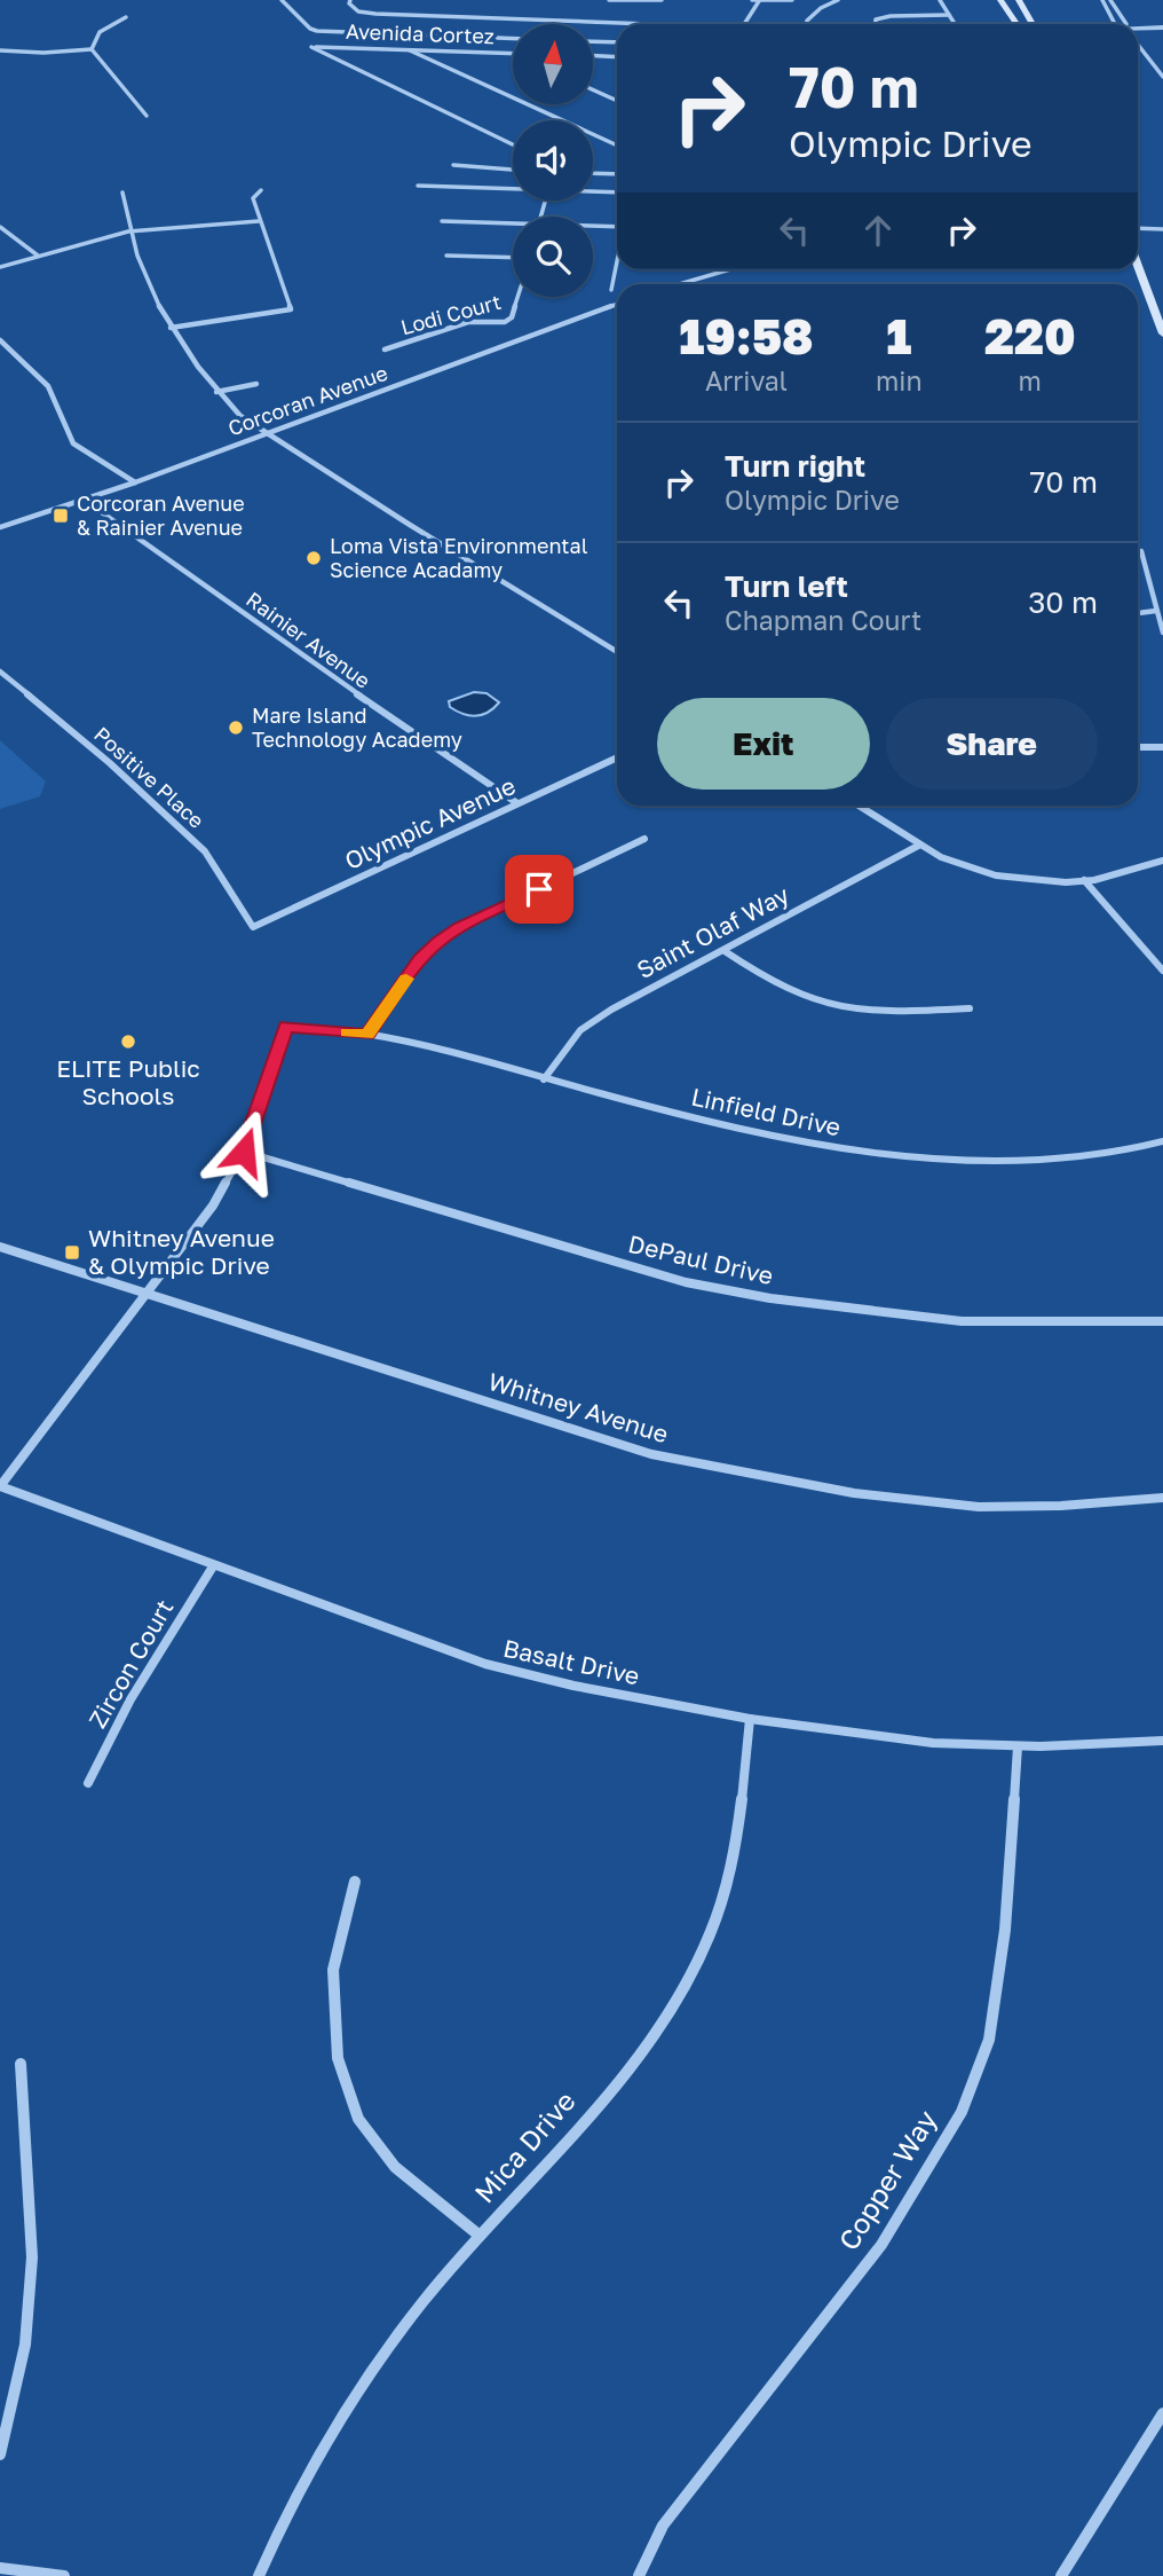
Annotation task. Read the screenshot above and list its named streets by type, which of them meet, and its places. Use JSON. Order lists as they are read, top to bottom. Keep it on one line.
{"streets":{"street":["Avenida Cortez","Lodi Court","Corcoran Avenue","Rainier Avenue","Positive Place","Olympic Avenue","Saint Olaf Way","Linfield Drive","DePaul Drive","Whitney Avenue","Basalt Drive","Zircon Court","Mica Drive","Copper Way"]},"crossings":[["Corcoran Avenue","Rainier Avenue"],["Rainier Avenue","Olympic Avenue"],["Positive Place","Olympic Avenue"],["Saint Olaf Way","Linfield Drive"],["Linfield Drive","DePaul Drive"],["Basalt Drive","Zircon Court"],["Basalt Drive","Mica Drive"],["Basalt Drive","Copper Way"]],"places":{"transit":["Corcoran Avenue & Rainier Avenue","Whitney Avenue & Olympic Drive"],"other":["Loma Vista Environmental Science Acadamy","Mare Island Technology Academy","ELITE Public Schools"]},"north":"top","page":{"turn":["70 m","Olympic Drive"],"eta":["19:58","Arrival","1","min","220","m"],"list":[{"name":"Turn right","note":"Olympic Drive","value":"70 m"},{"name":"Turn left","note":"Chapman Court","value":"30 m"}],"buttons":["Exit","Share"]}}
